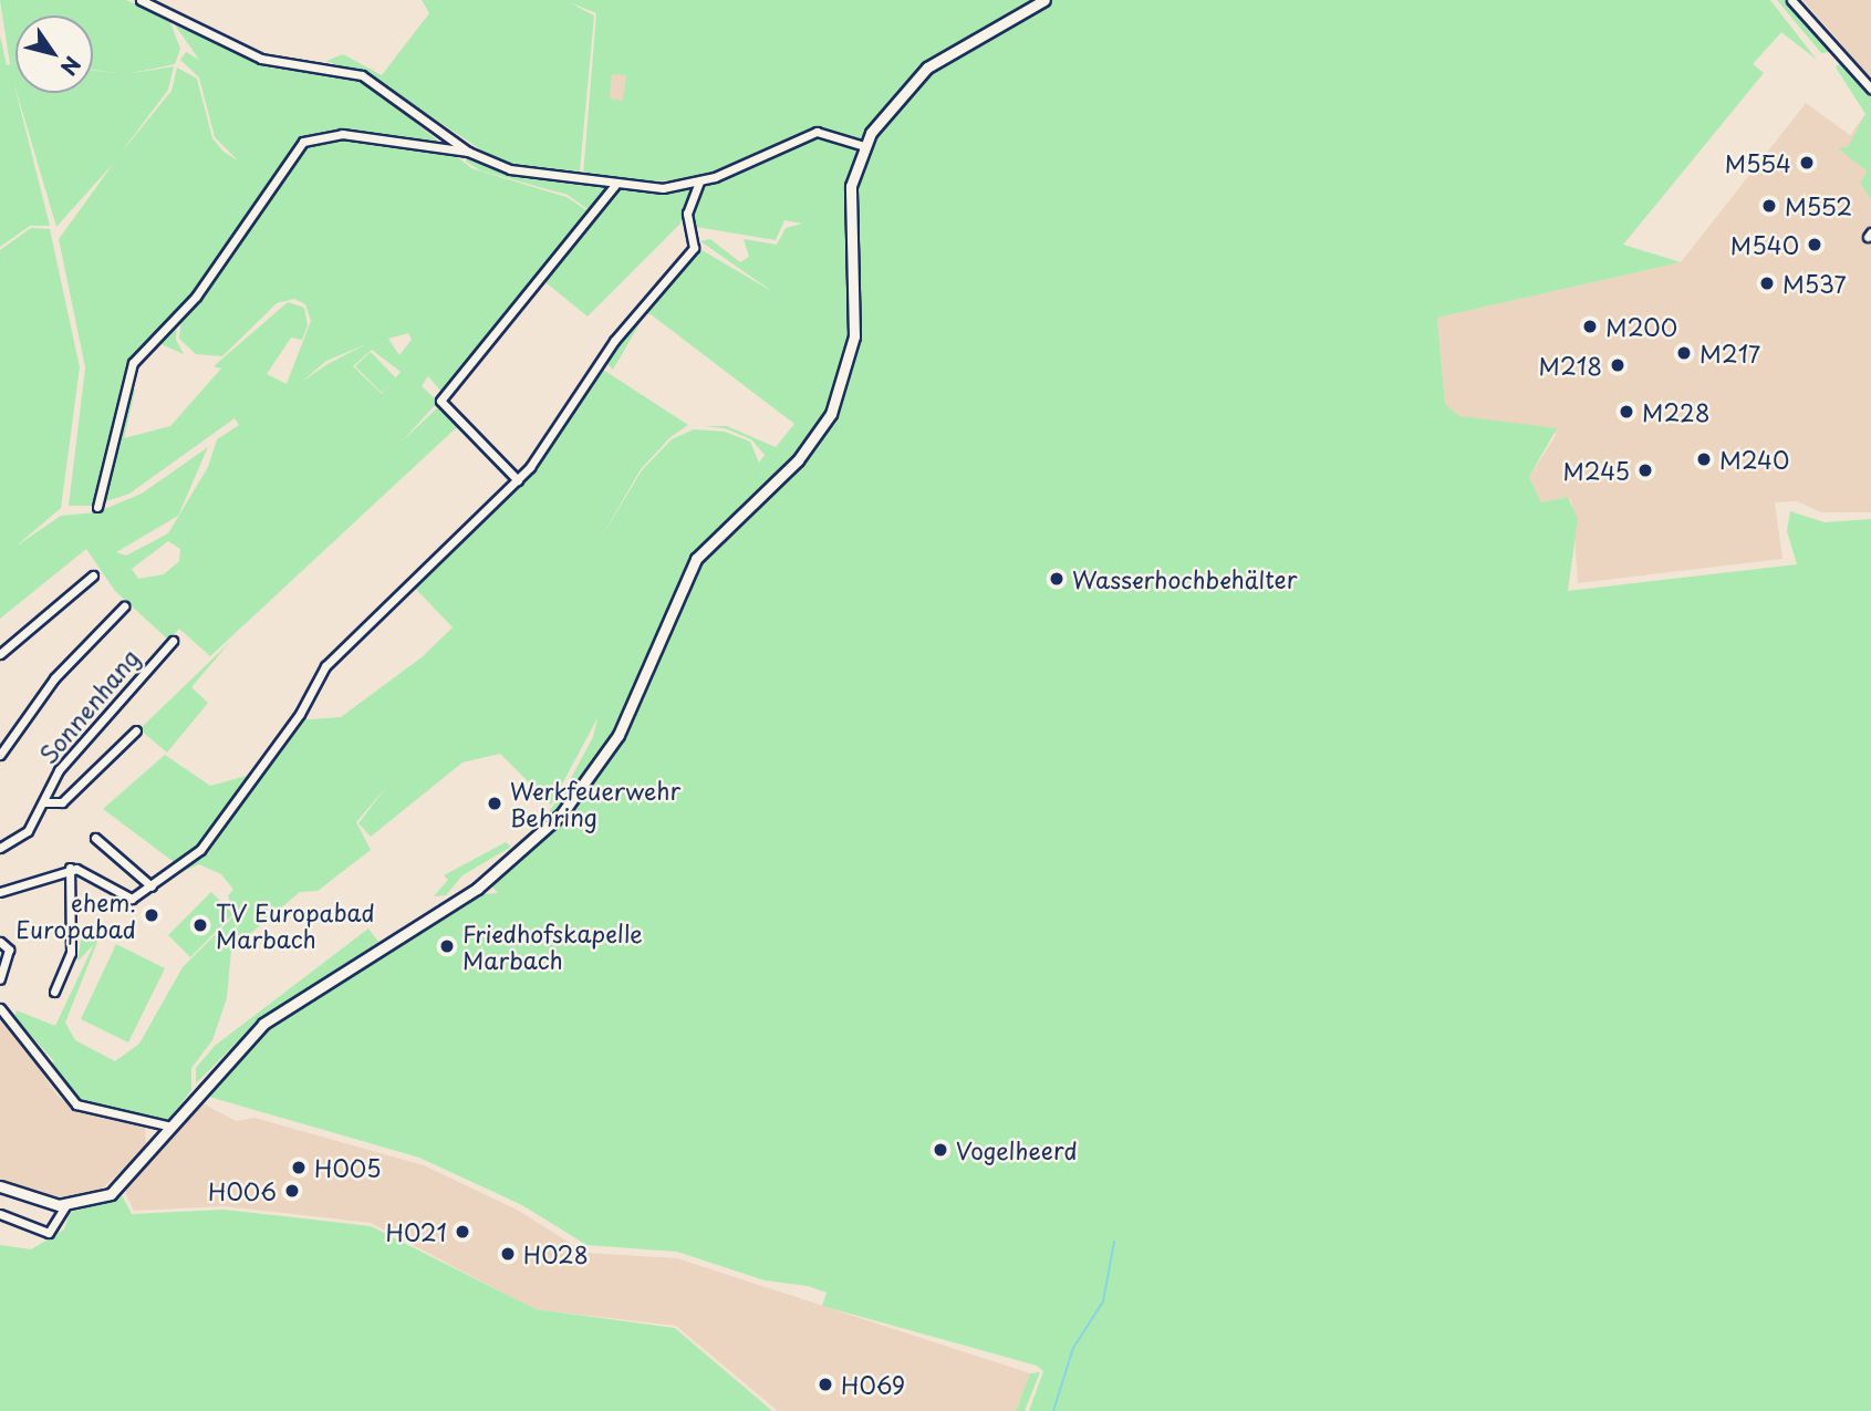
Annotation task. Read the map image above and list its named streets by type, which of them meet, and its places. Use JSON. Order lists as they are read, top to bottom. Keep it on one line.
{"streets":{"street":["Sonnenhang"]},"places":["M554","M552","M540","M537","M200","M217","M218","M228","M240","M245","Wasserhochbehälter","Werkfeuerwehr Behring","ehem. Europabad","TV Europabad Marbach","Friedhofskapelle Marbach","Vogelheerd","H005","H006","H021","H028","H069"],"north":"bottom right"}
